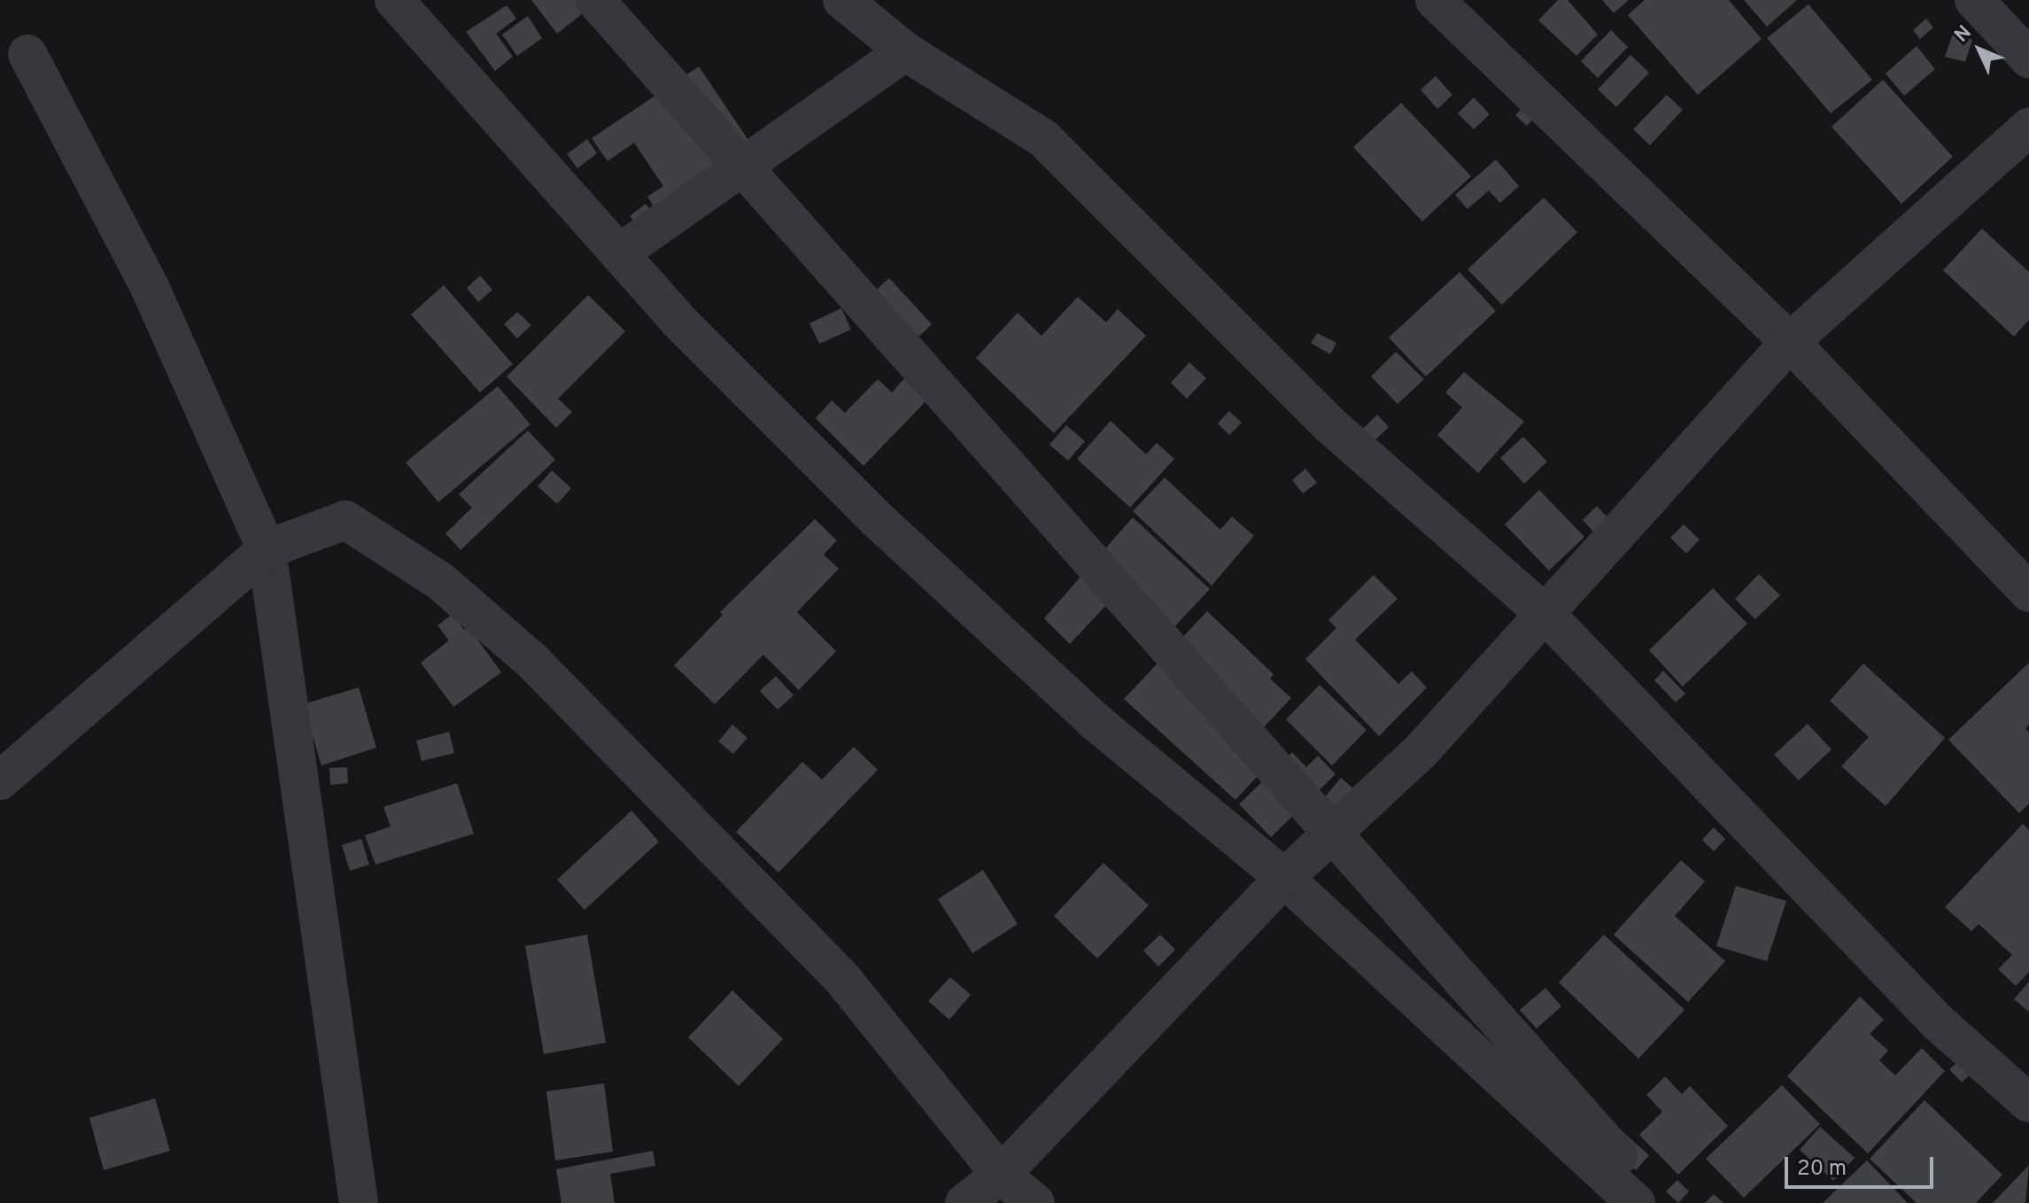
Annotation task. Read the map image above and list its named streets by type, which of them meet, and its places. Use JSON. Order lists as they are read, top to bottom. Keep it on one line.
{"scale_bar":"20 m","north":"top left"}
